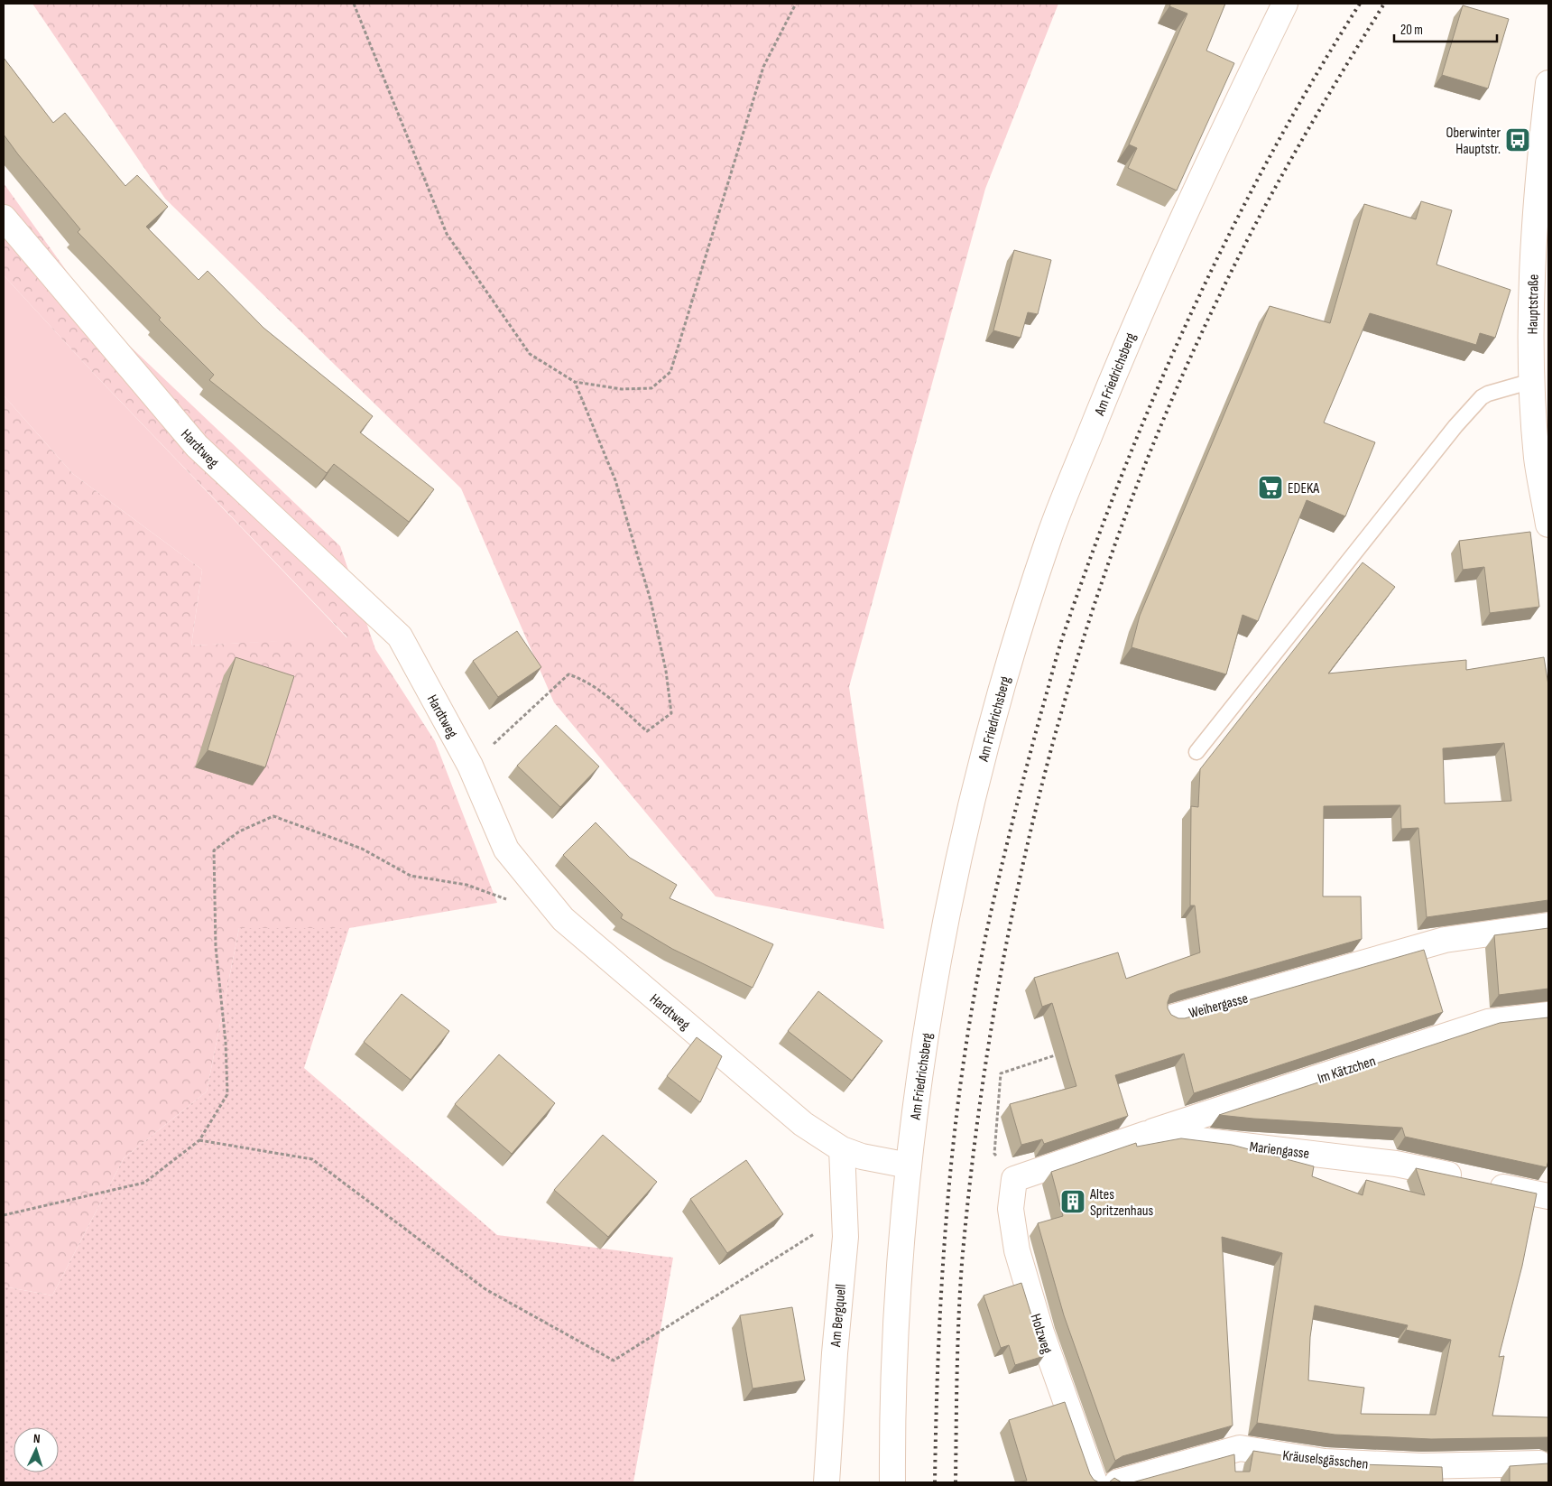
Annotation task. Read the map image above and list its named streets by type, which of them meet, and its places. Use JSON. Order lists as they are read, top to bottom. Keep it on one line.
{"streets":{"street":["Hauptstraße","Am Friedrichsberg","Hardtweg","Weihergasse","Im Kätzchen","Mariengasse","Am Bergquell","Holzweg","Kräuselsgässchen"]},"crossings":[["Am Friedrichsberg","Hardtweg"],["Hardtweg","Am Bergquell"],["Im Kätzchen","Mariengasse"],["Mariengasse","Holzweg"]],"places":{"bus stop":["Oberwinter Hauptstr."],"supermarket":["EDEKA"],"building":["Altes Spritzenhaus"]},"scale_bar":"20 m","north":"top"}
